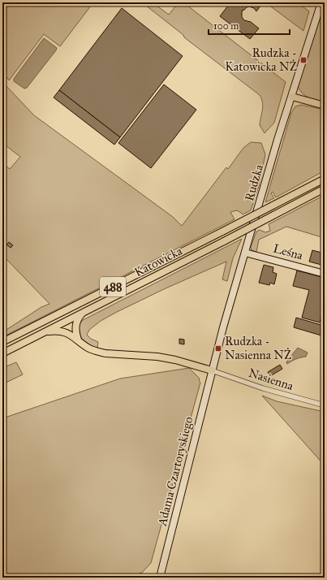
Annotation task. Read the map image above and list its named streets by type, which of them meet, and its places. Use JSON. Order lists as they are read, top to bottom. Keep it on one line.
{"streets":{"main road":["Katowicka","488"],"street":["Rudzka","Leśna","Nasienna","Adama Czartoryskiego"]},"crossings":[["Rudzka","Leśna"],["Rudzka","Nasienna"],["Rudzka","Adama Czartoryskiego"],["Nasienna","Adama Czartoryskiego"]],"places":{"transit":["Rudzka - Katowicka NŻ","Rudzka - Nasienna NŻ"]},"scale_bar":"100 m"}
